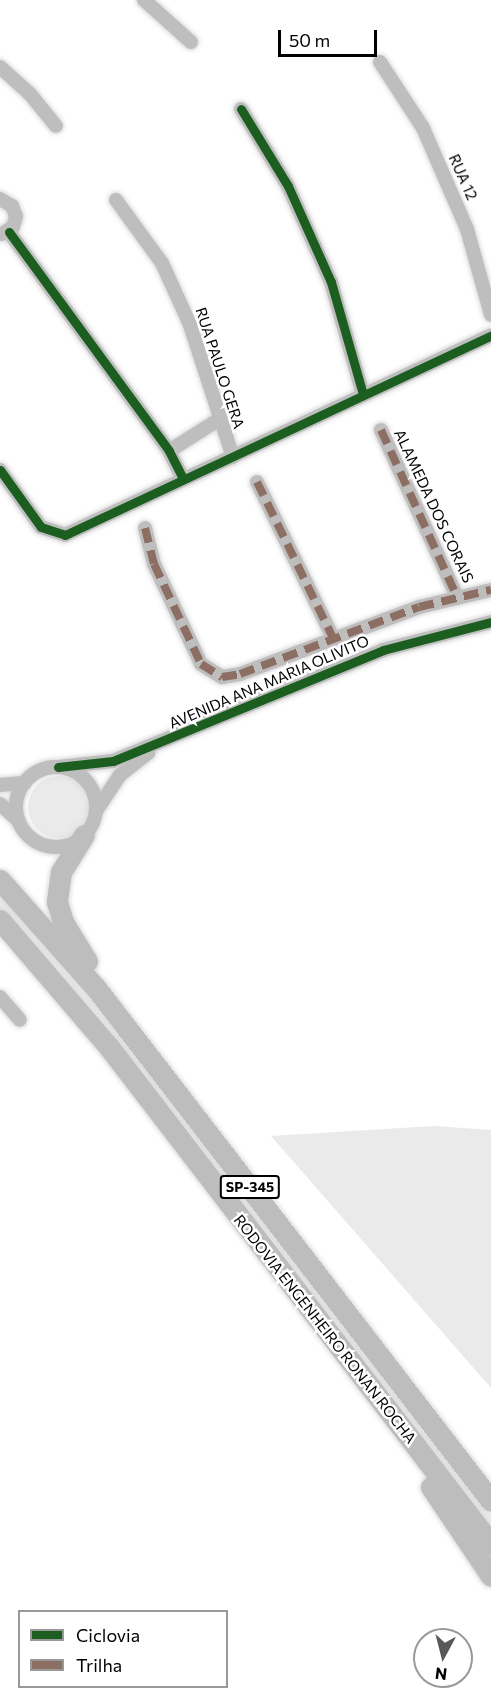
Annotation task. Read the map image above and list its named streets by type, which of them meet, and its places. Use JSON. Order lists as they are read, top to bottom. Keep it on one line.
{"streets":{"highway":["SP-345","RODOVIA ENGENHEIRO RONAN ROCHA"],"street":["RUA 12","RUA PAULO GERA","ALAMEDA DOS CORAIS","AVENIDA ANA MARIA OLIVITO"]},"crossings":[["ALAMEDA DOS CORAIS","AVENIDA ANA MARIA OLIVITO"]],"legend":["Ciclovia","Trilha"],"scale_bar":"50 m","north":"bottom"}
